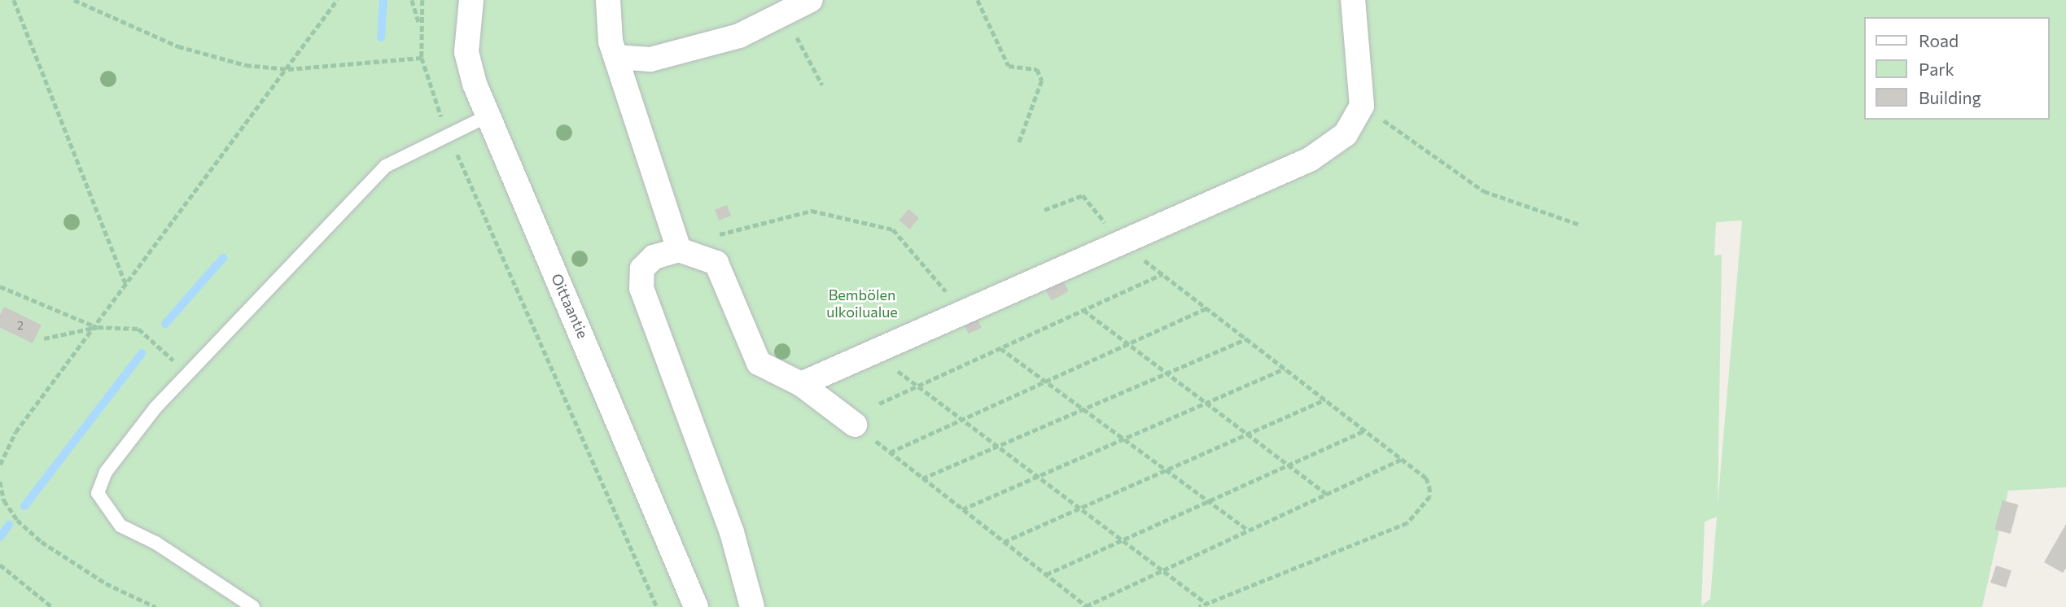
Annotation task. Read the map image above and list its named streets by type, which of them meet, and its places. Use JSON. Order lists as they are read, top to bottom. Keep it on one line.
{"streets":{"street":["Oittaantie"]},"parks":["Bembölen ulkoilualue"],"house_numbers":["2"],"legend":["Road","Park","Building"]}
